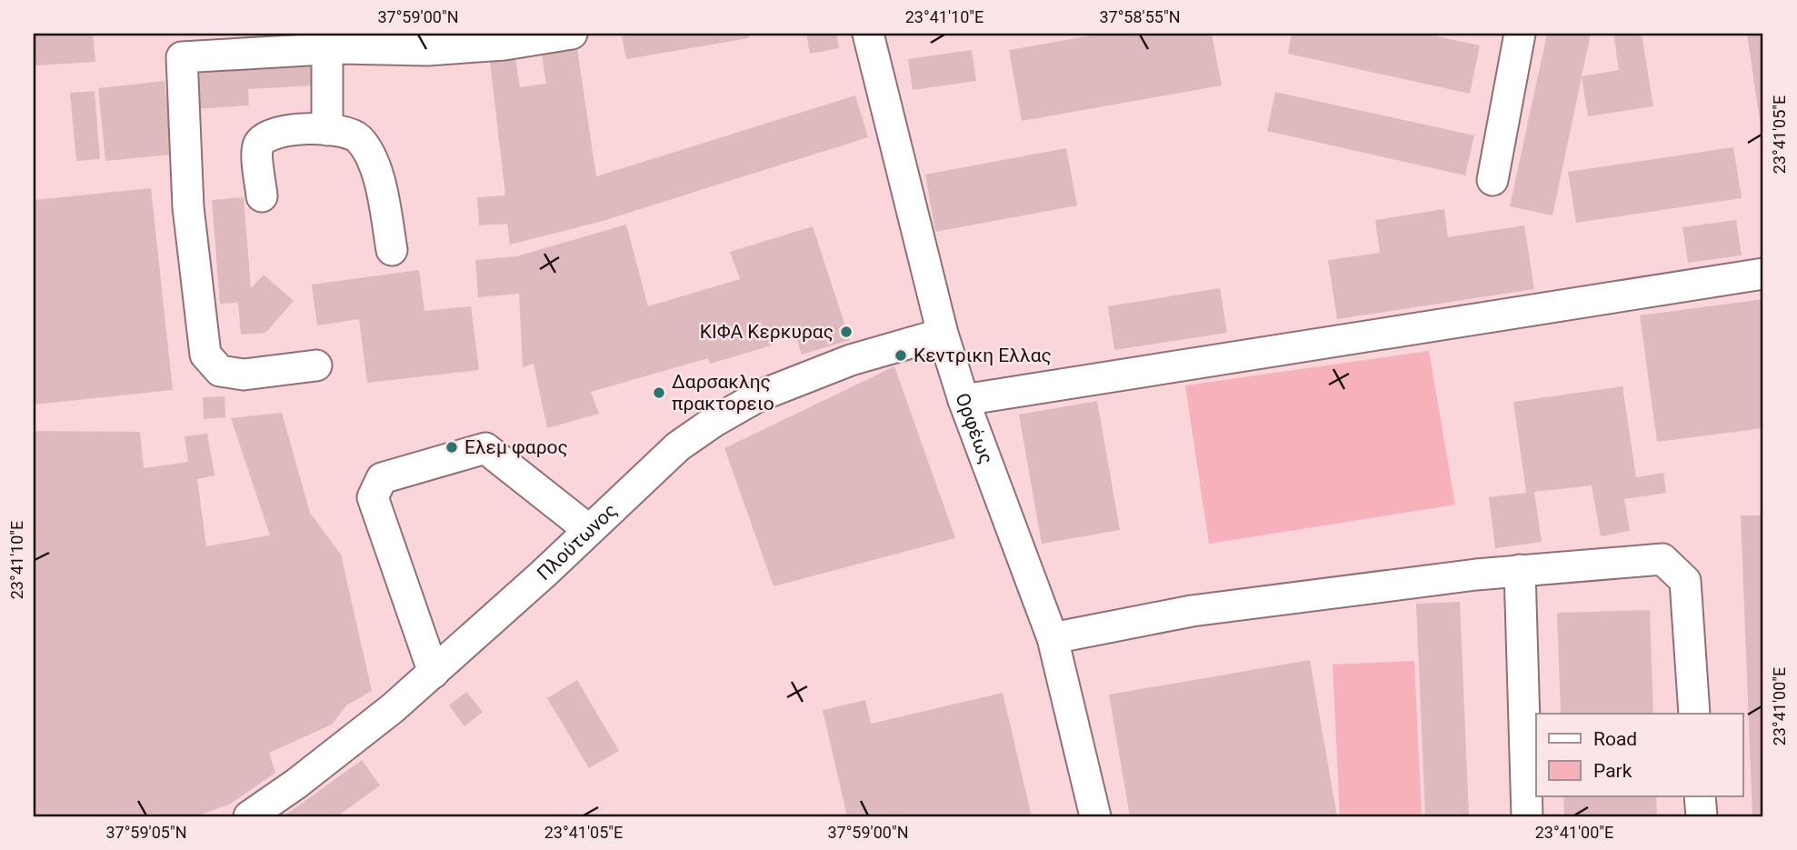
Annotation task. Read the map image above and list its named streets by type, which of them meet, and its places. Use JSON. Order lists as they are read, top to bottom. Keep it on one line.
{"streets":{"street":["Ορφέως","Πλούτωνος"]},"crossings":[["Ορφέως","Πλούτωνος"]],"places":["ΚΙΦΑ Κερκυρας","Κεντρικη Ελλας","Δαρσακλης πρακτορειο","Ελεμ φαρος"],"legend":["Road","Park"],"coordinates":["37°59'00\"N","23°41'10\"E","37°58'55\"N","23°41'05\"E","23°41'00\"E","37°59'05\"N"]}
